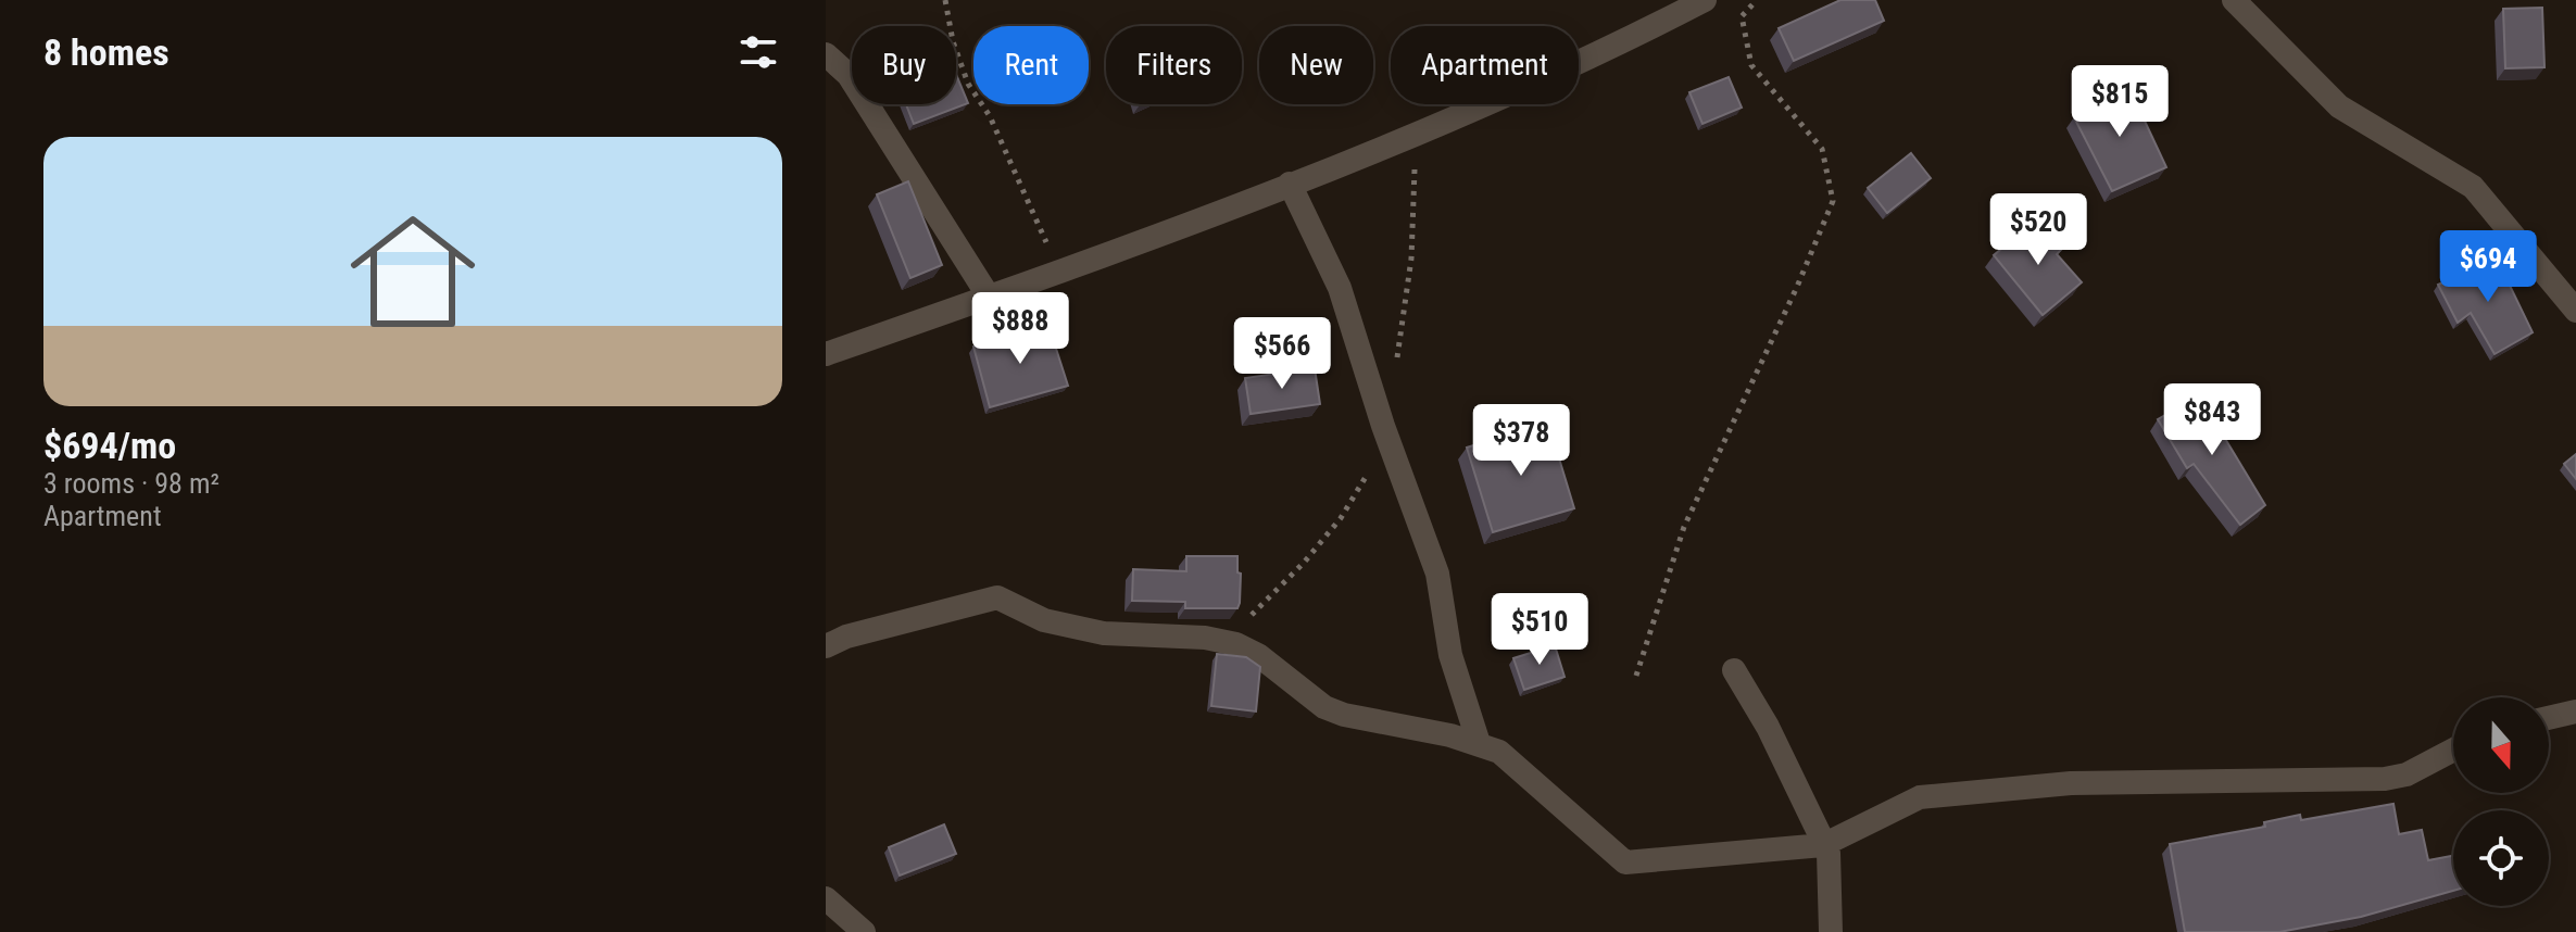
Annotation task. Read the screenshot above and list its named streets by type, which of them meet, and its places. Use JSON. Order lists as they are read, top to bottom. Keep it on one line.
{"north":"bottom","page":{"heading":"8 homes","chip":["Buy","Rent","Filters","New","Apartment"],"price":["$815","$520","$694","$888","$566","$843","$378","$510"],"list":[{"name":"$694/mo","note":"3 rooms · 98 m² · Apartment"}]}}
